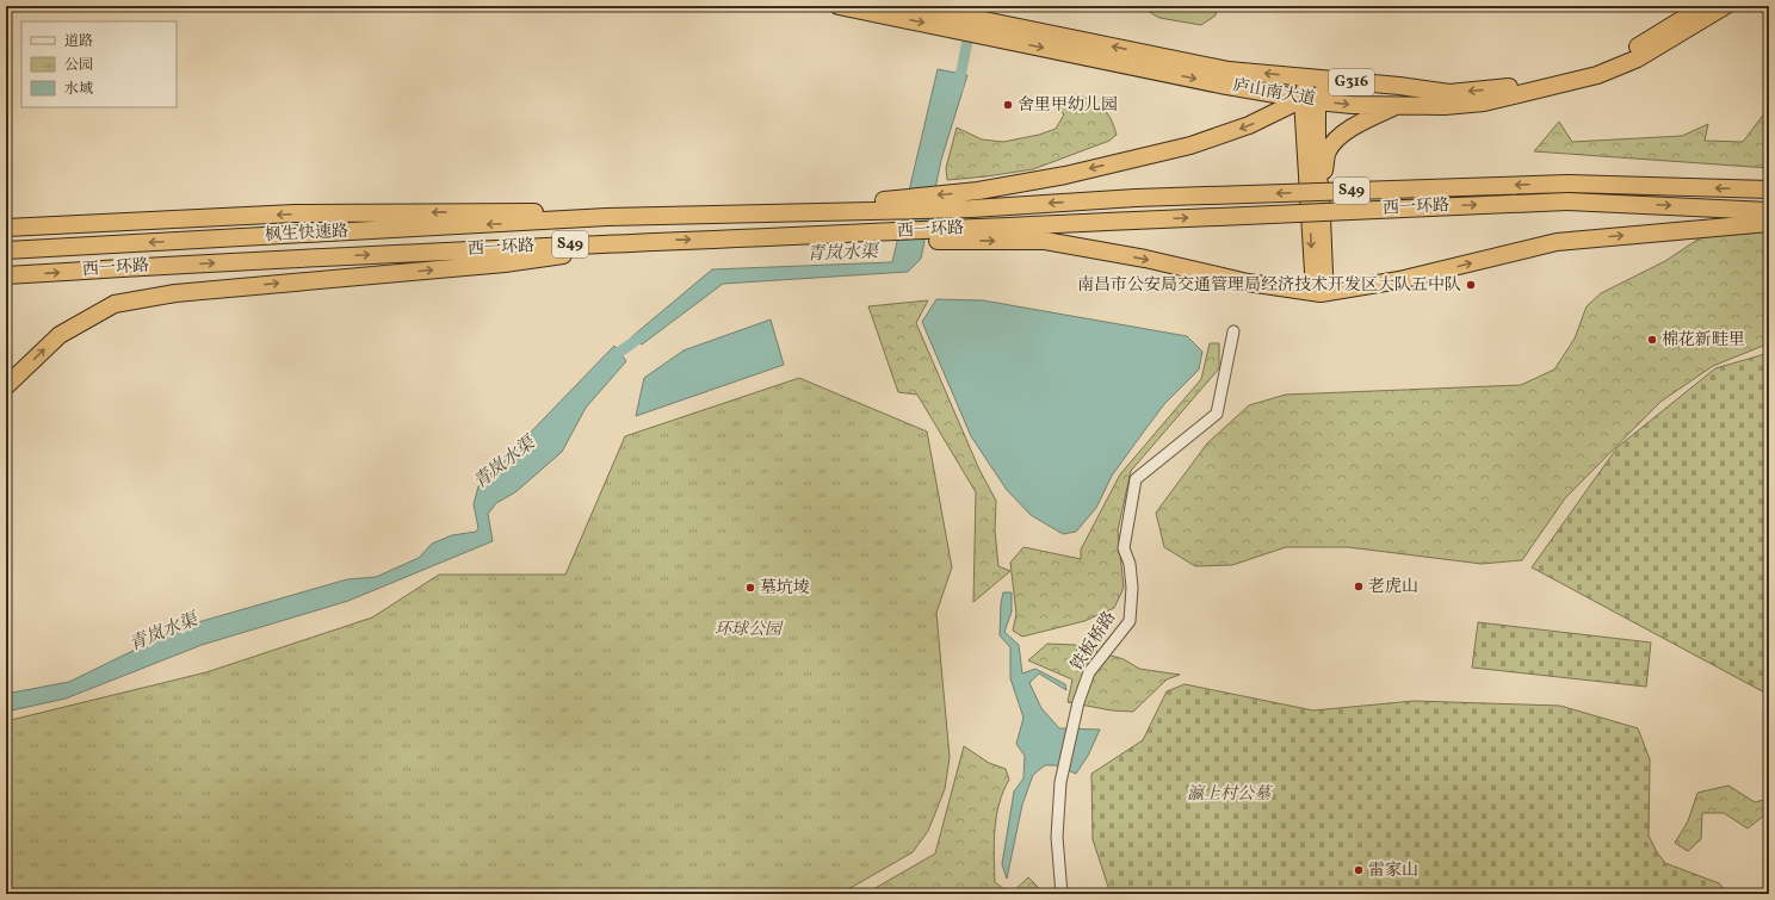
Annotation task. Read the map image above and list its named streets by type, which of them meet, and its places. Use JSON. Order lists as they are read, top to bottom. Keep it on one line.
{"streets":{"highway":["G316","庐山南大道","S49","西一环路","枫生快速路"],"street":["铁板桥路"]},"crossings":[["西一环路","枫生快速路"]],"water":["青岚水渠"],"parks":["环球公园","瀛上村公墓"],"places":["舍里甲幼儿园","南昌市公安局交通管理局经济技术开发区大队五中队","棉花新畦里","老虎山","墓坑堎","雷家山"],"legend":["道路","公园","水域"]}
